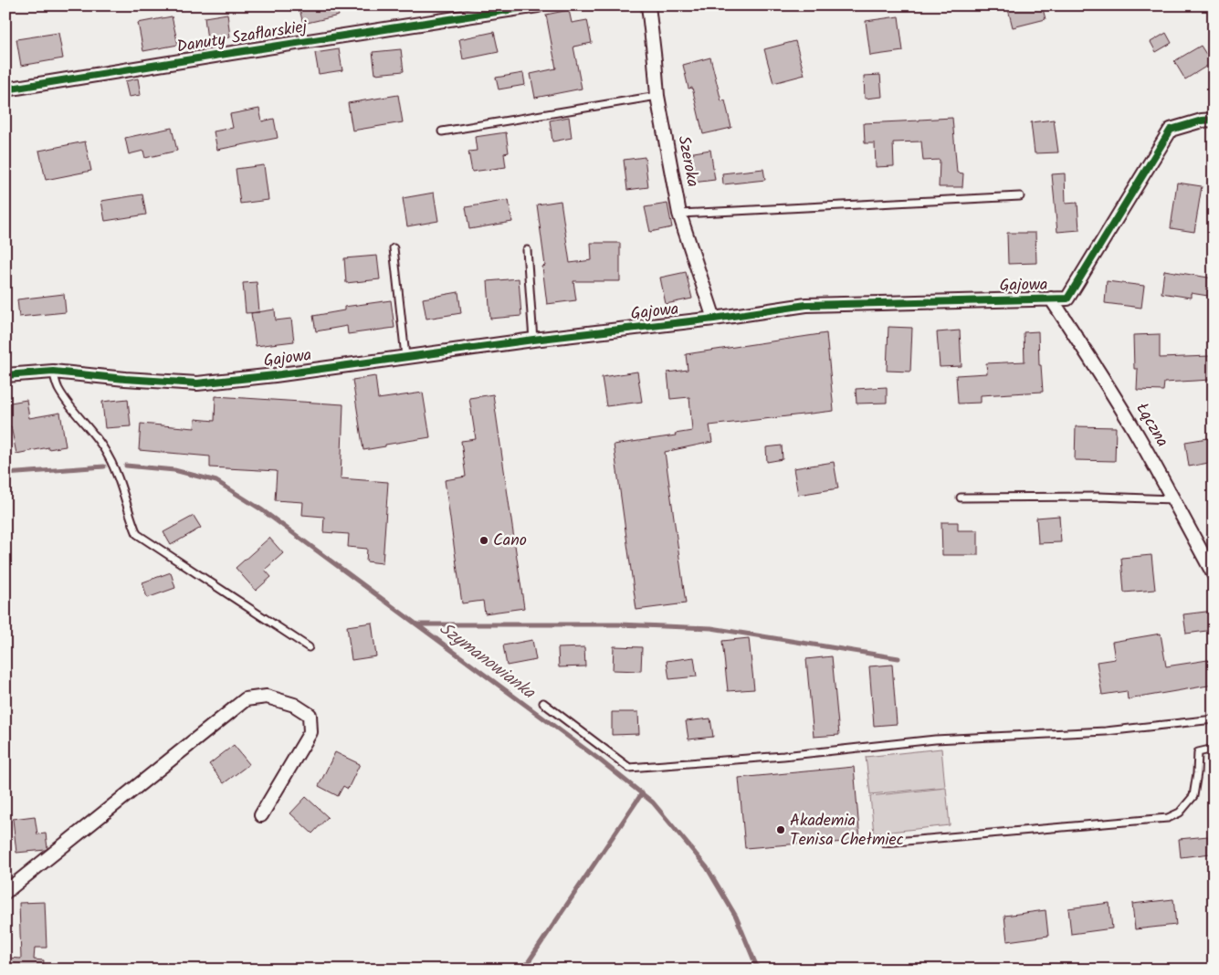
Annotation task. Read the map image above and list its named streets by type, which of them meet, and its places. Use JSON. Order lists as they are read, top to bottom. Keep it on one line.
{"streets":{"street":["Danuty Szaflarskiej","Szeroka","Gajowa","Łączna"]},"crossings":[["Szeroka","Gajowa"],["Gajowa","Łączna"]],"water":["Szymanowianka"],"places":["Cano","Akademia Tenisa Chełmiec"]}
